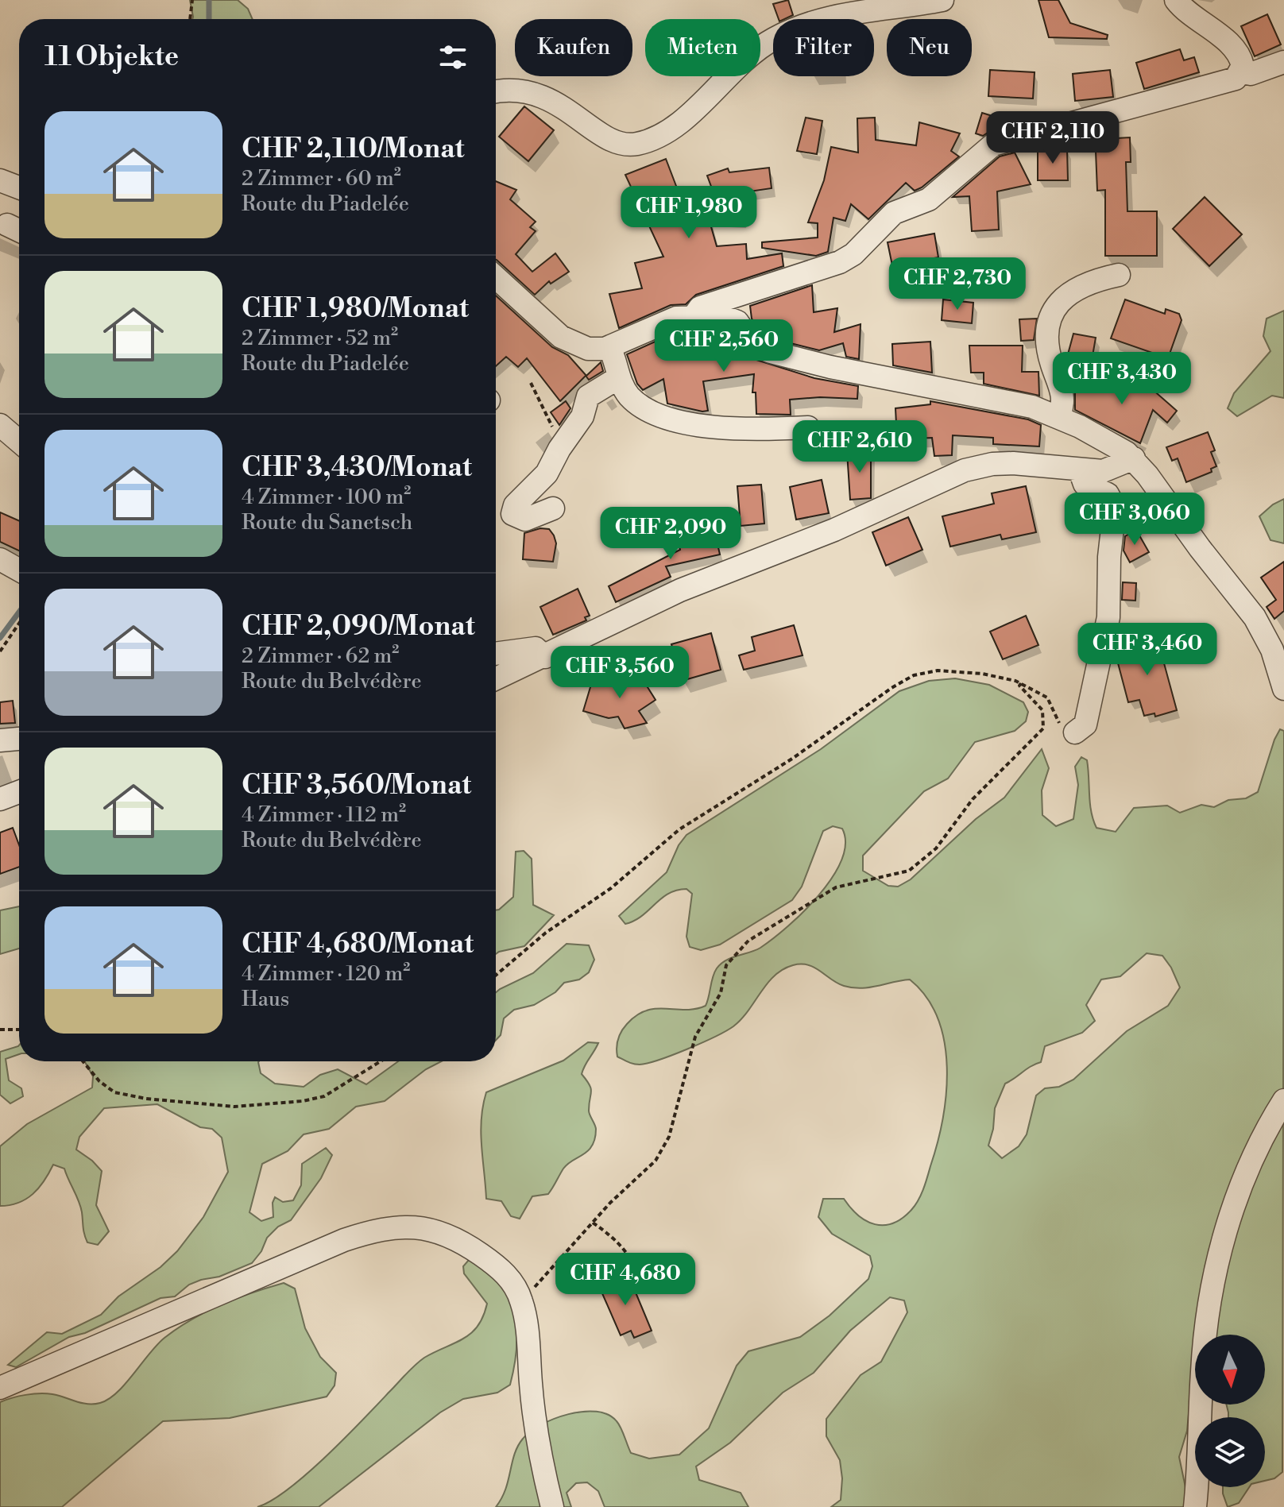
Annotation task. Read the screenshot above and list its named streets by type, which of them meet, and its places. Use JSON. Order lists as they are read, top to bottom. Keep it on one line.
{"north":"bottom","page":{"chip":["Kaufen","Mieten","Filter","Neu"],"heading":"11 Objekte","list":[{"name":"CHF 2,110/Monat","note":"2 Zimmer · 60 m² · Route du Piadelée"},{"name":"CHF 1,980/Monat","note":"2 Zimmer · 52 m² · Route du Piadelée"},{"name":"CHF 3,430/Monat","note":"4 Zimmer · 100 m² · Route du Sanetsch"},{"name":"CHF 2,090/Monat","note":"2 Zimmer · 62 m² · Route du Belvédère"},{"name":"CHF 3,560/Monat","note":"4 Zimmer · 112 m² · Route du Belvédère"},{"name":"CHF 4,680/Monat","note":"4 Zimmer · 120 m² · Haus"}],"price":["CHF 2,110","CHF 1,980","CHF 2,730","CHF 2,560","CHF 3,430","CHF 2,610","CHF 3,060","CHF 2,090","CHF 3,460","CHF 3,560","CHF 4,680"]}}
